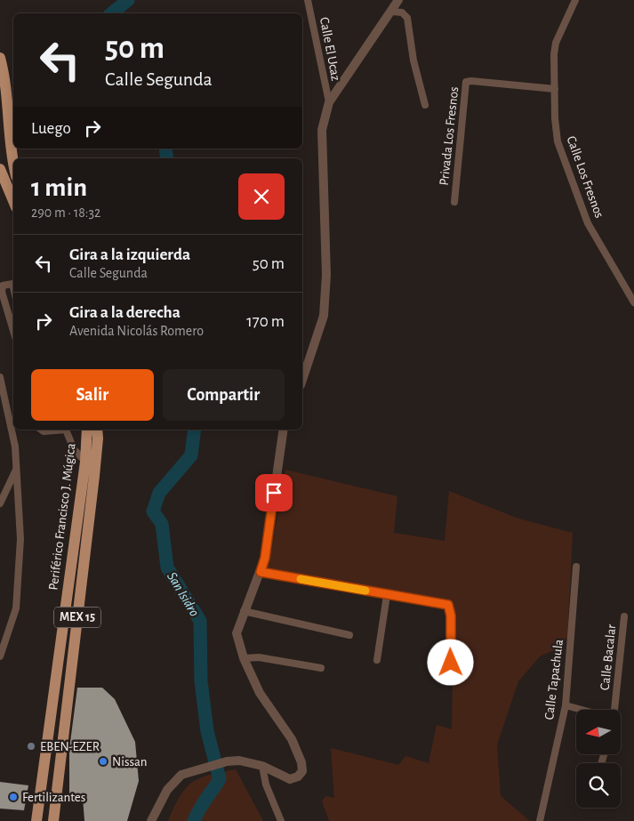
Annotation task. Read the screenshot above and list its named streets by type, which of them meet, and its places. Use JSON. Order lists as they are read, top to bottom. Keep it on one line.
{"streets":{"main road":["Periférico Francisco J. Múgica","MEX 15"],"street":["Calle El Ucaz","Privada Los Fresnos","Calle Los Fresnos","Calle Bacalar","Calle Tapachula"]},"crossings":[["Privada Los Fresnos","Calle Los Fresnos"]],"water":["San Isidro"],"places":["EBEN-EZER","Nissan","Fertilizantes"],"north":"left","page":{"turn":["50 m","Calle Segunda"],"then":"Luego","heading":["1 min","290 m · 18:32"],"list":[{"name":"Gira a la izquierda","note":"Calle Segunda","value":"50 m"},{"name":"Gira a la derecha","note":"Avenida Nicolás Romero","value":"170 m"}],"buttons":["Salir","Compartir"]}}
